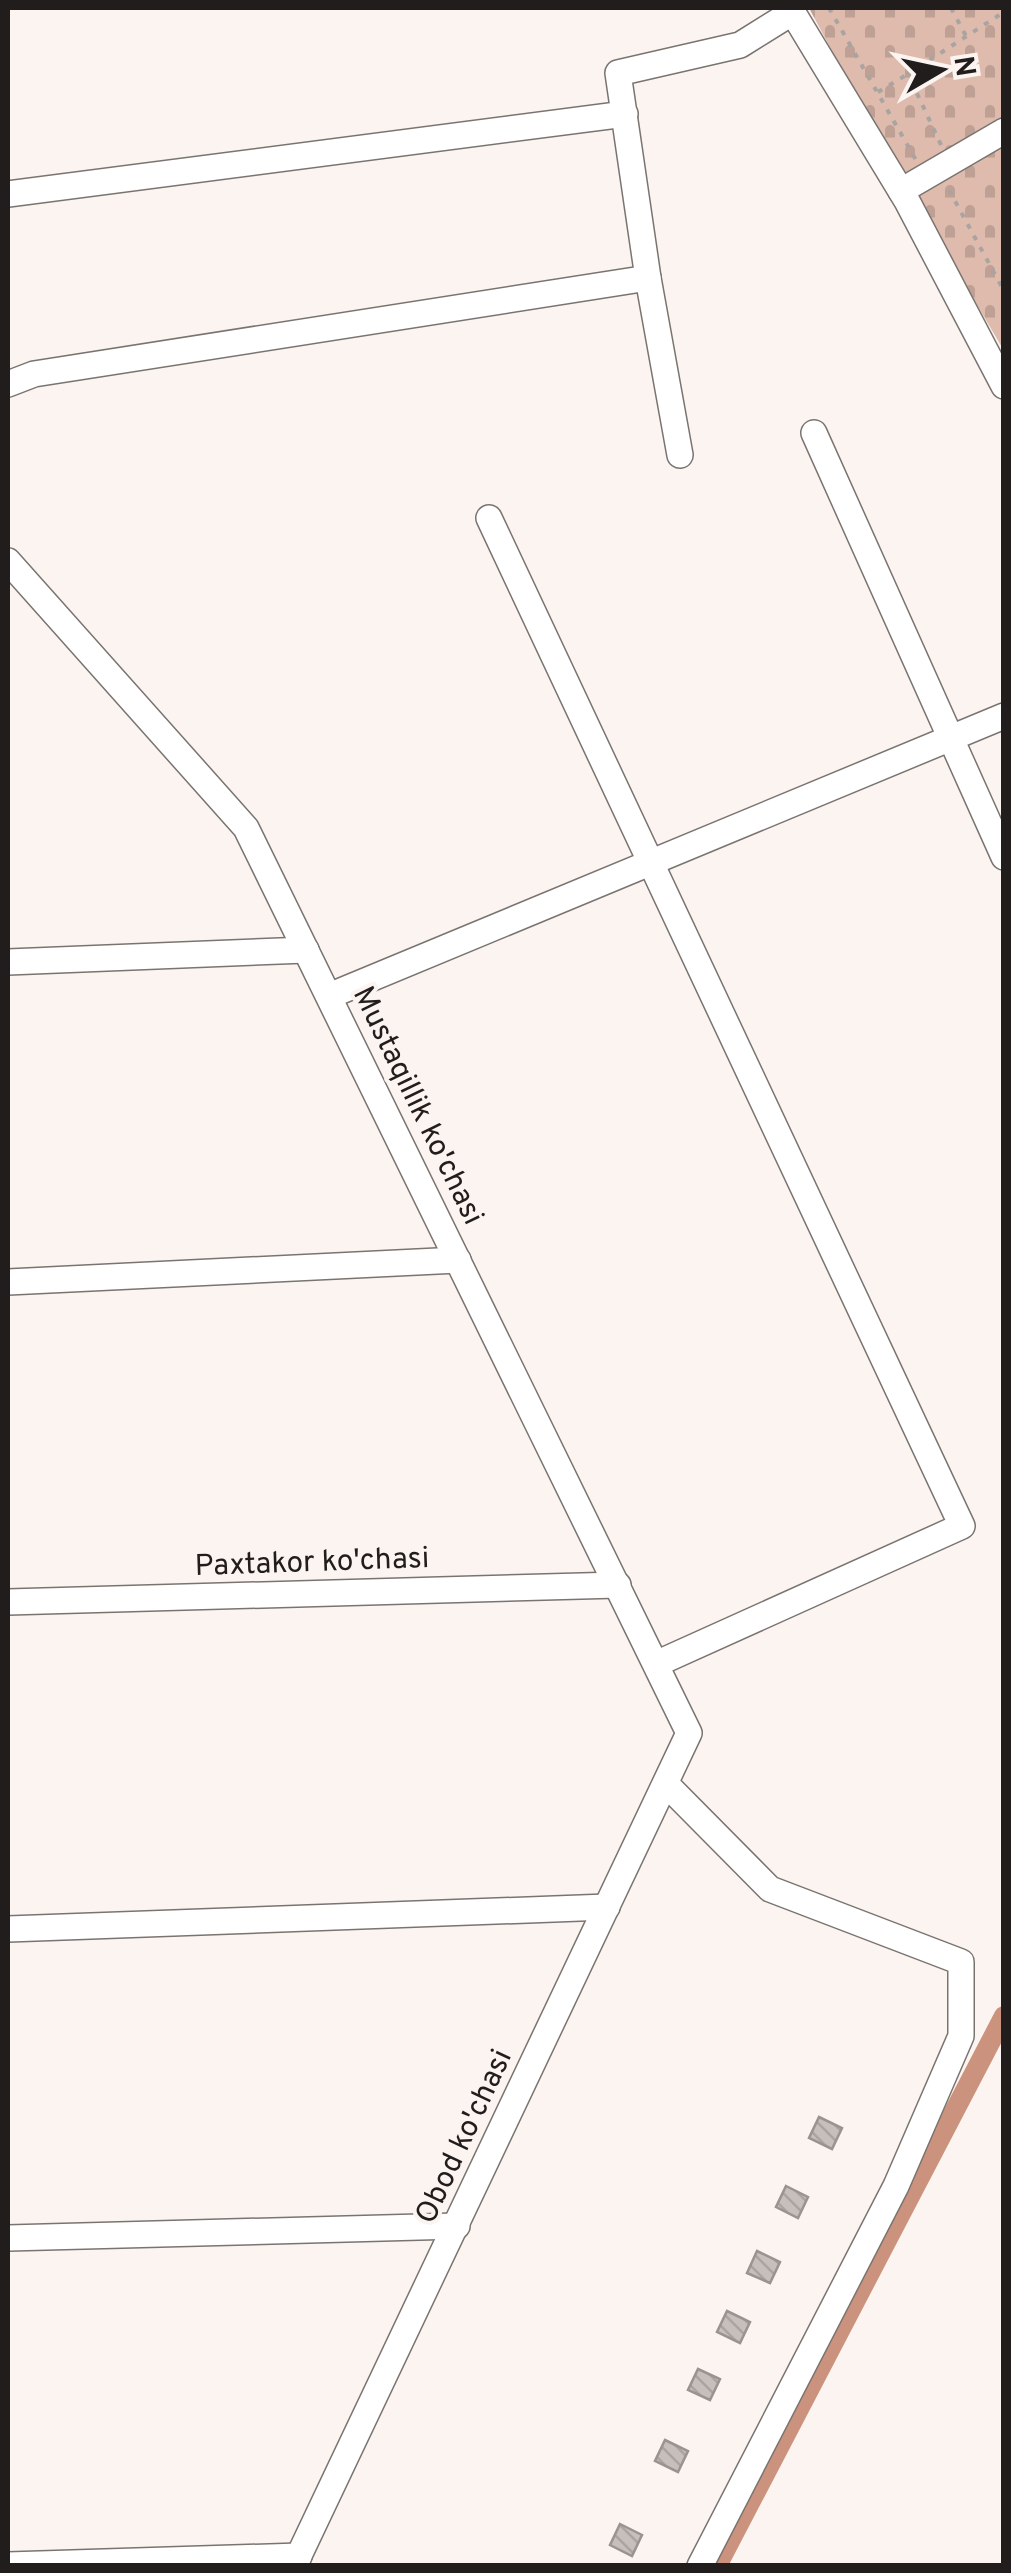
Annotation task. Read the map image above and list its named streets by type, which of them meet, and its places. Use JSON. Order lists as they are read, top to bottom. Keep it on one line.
{"streets":{"street":["Mustaqillik ko'chasi","Paxtakor ko'chasi","Obod ko'chasi"]},"crossings":[["Mustaqillik ko'chasi","Paxtakor ko'chasi"],["Mustaqillik ko'chasi","Obod ko'chasi"]],"north":"right"}
